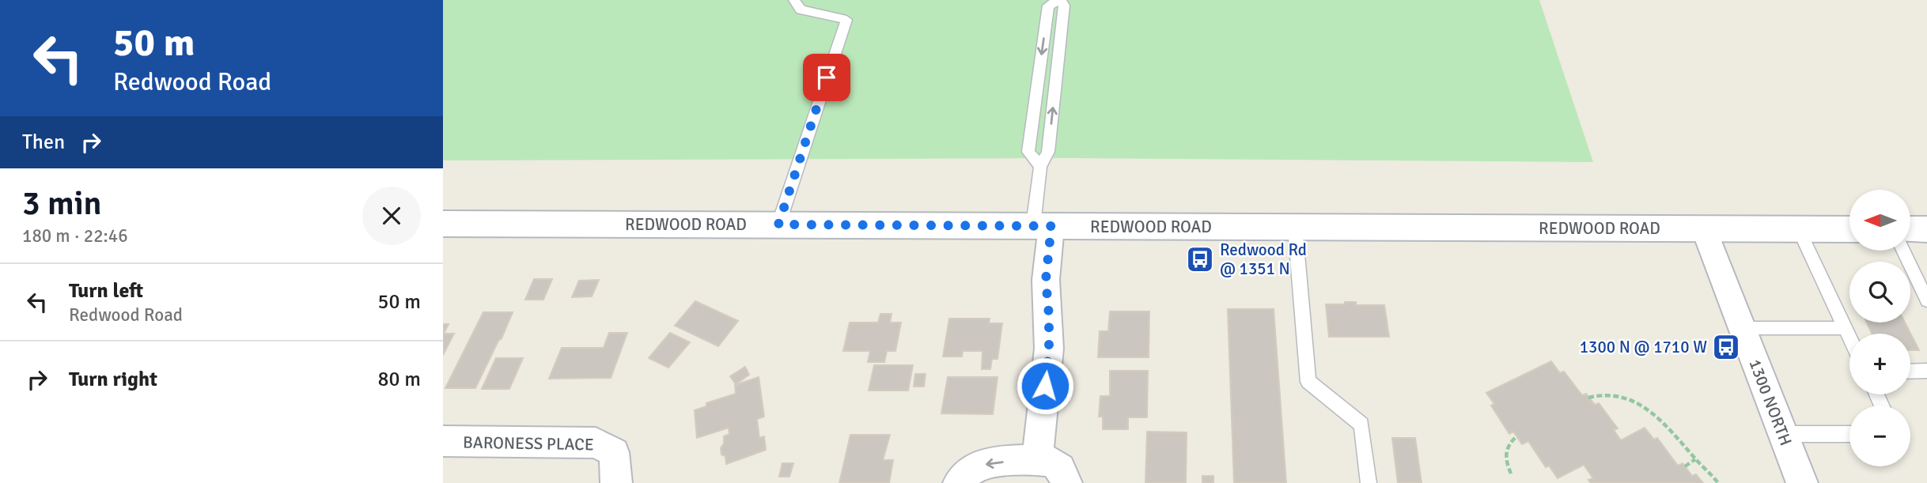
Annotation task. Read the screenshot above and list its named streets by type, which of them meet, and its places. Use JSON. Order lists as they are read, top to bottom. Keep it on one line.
{"streets":{"main road":["REDWOOD ROAD"],"street":["1300 NORTH","BARONESS PLACE"]},"crossings":[["REDWOOD ROAD","1300 NORTH"]],"places":{"bus stop":["Redwood Rd @ 1351 N","1300 N @ 1710 W"]},"north":"left","page":{"turn":["50 m","Redwood Road"],"then":"Then","heading":["3 min","180 m · 22:46"],"map_buttons":["+","−"],"list":[{"name":"Turn left","note":"Redwood Road","value":"50 m"},{"name":"Turn right","value":"80 m"}]}}
